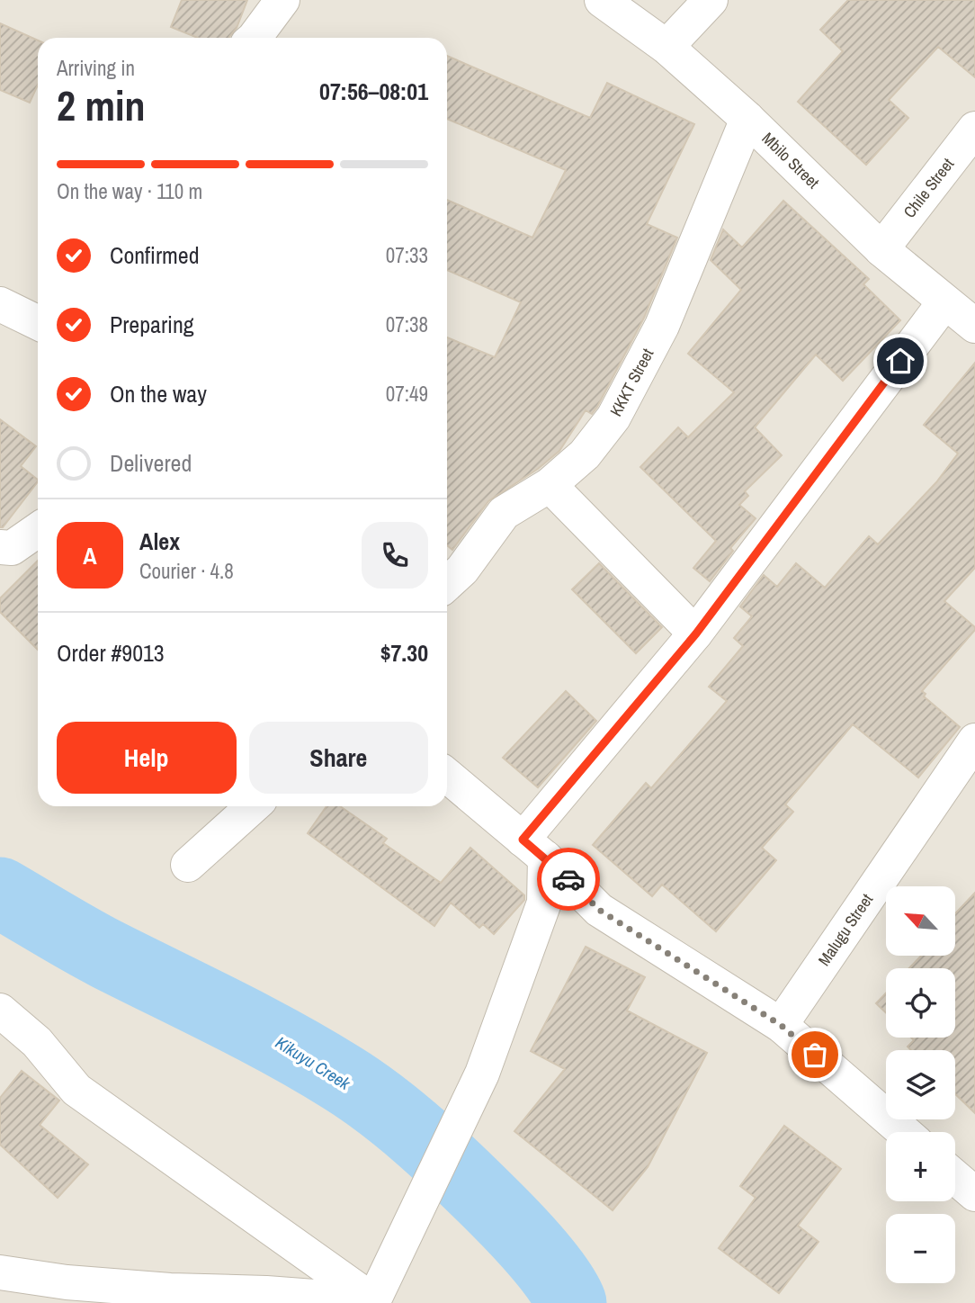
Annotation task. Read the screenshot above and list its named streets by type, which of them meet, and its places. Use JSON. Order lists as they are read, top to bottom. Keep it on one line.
{"streets":{"street":["Mbilo Street","Chile Street","KKKT Street","Malugu Street"]},"crossings":[["Mbilo Street","Chile Street"],["Mbilo Street","KKKT Street"]],"water":["Kikuyu Creek"],"north":"top left","page":{"heading":["2 min","Arriving in","07:56–08:01"],"panel":["Alex","Courier · 4.8","Order #9013","$7.30"],"bar":"On the way · 110 m","list":[["Confirmed","07:33"],["Preparing","07:38"],["On the way","07:49"],"Delivered"],"round":"A","buttons":["Help","Share"],"map_buttons":["+","−"]}}
